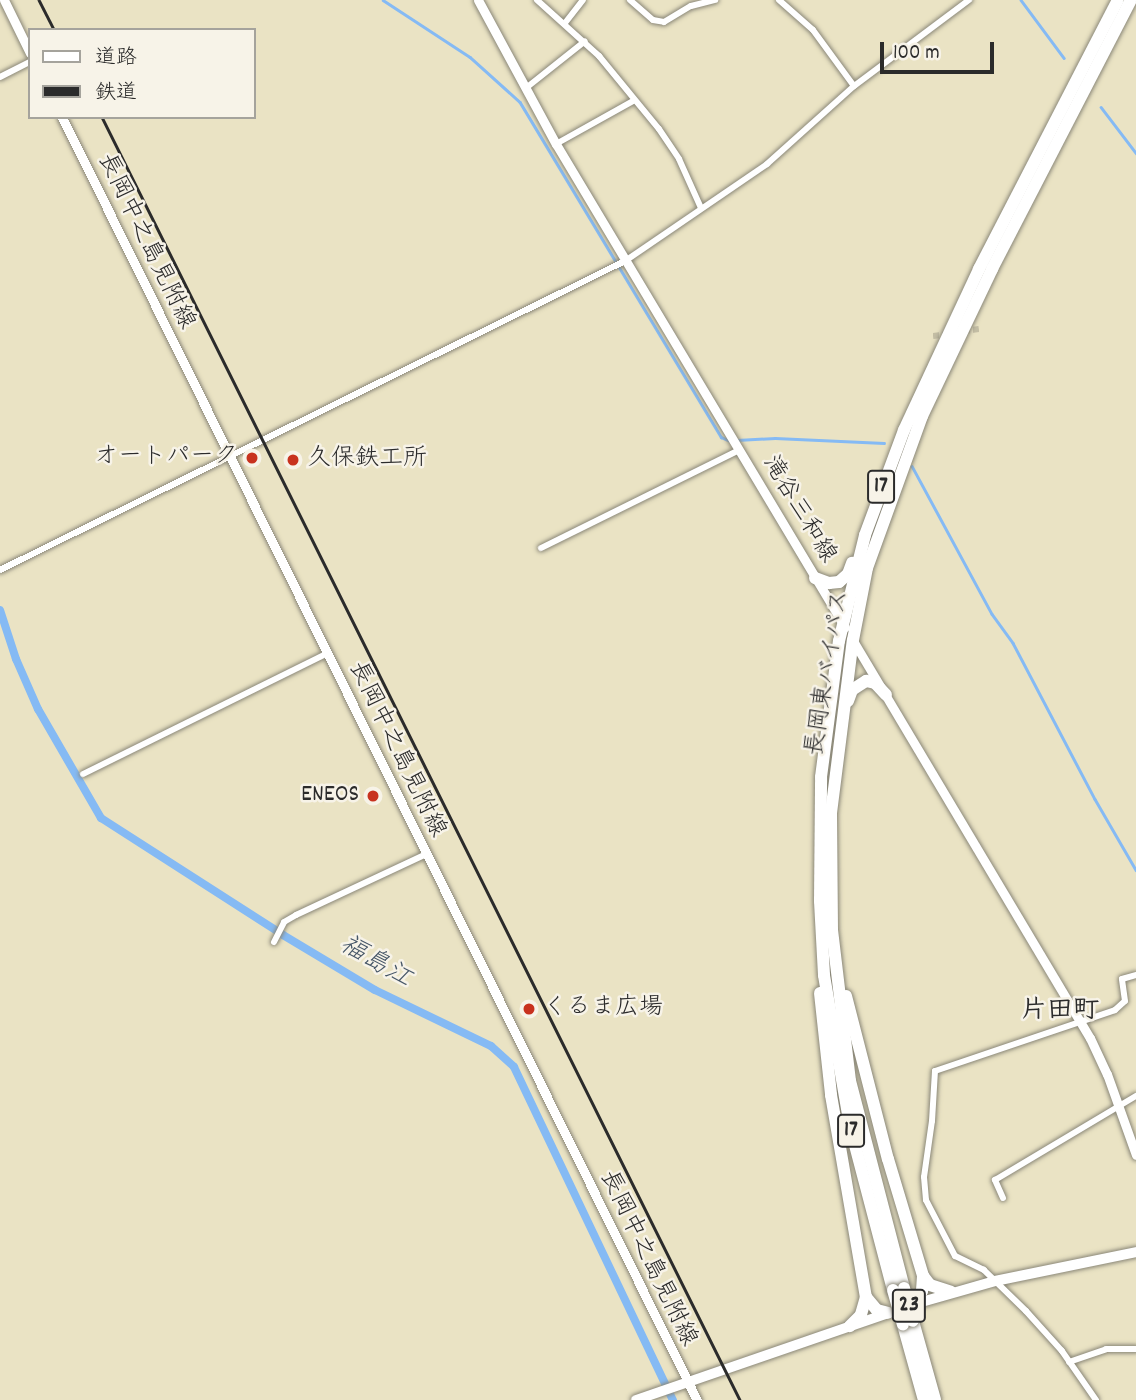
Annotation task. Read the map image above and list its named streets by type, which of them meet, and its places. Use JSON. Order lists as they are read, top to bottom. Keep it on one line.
{"streets":{"highway":["17","長岡東バイパス"],"main road":["長岡中之島見附線","滝谷三和線","23"]},"crossings":[["長岡中之島見附線","23"],["17","長岡東バイパス"],["滝谷三和線","長岡東バイパス"]],"districts":["片田町"],"water":["福島江"],"places":["オートパーク","久保鉄工所","ENEOS","くるま広場"],"legend":["道路","鉄道"],"scale_bar":"100 m"}
